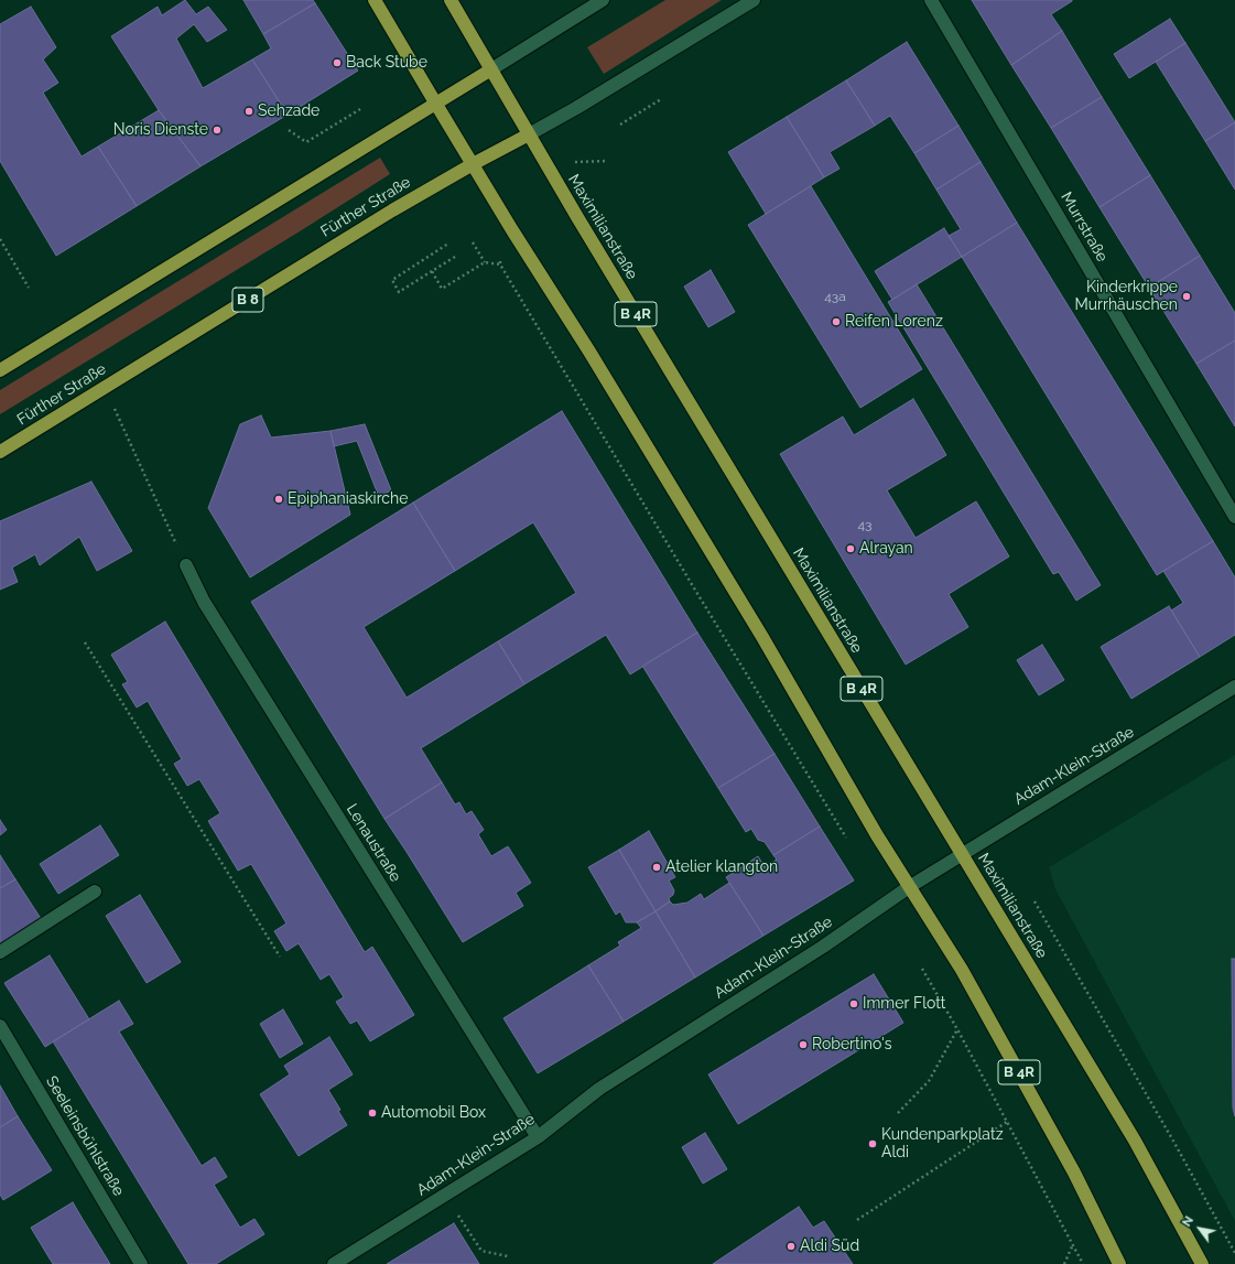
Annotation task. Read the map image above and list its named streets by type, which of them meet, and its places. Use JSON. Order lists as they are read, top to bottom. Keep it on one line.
{"streets":{"main road":["Fürther Straße","Maximilianstraße","B 8","B 4R"],"street":["Murrstraße","Adam-Klein-Straße","Lenaustraße","Seeleinsbühlstraße"]},"crossings":[["Fürther Straße","Maximilianstraße"],["Fürther Straße","B 4R"],["Maximilianstraße","Adam-Klein-Straße"],["B 4R","Adam-Klein-Straße"],["Adam-Klein-Straße","Lenaustraße"]],"places":["Back Stube","Sehzade","Noris Dienste","Kinderkrippe Murrhäuschen","Reifen Lorenz","Epiphaniaskirche","Alrayan","Atelier klangton","Immer Flott","Robertino's","Automobil Box","Kundenparkplatz Aldi","Aldi Süd"],"house_numbers":["43a","43"],"north":"top left"}
